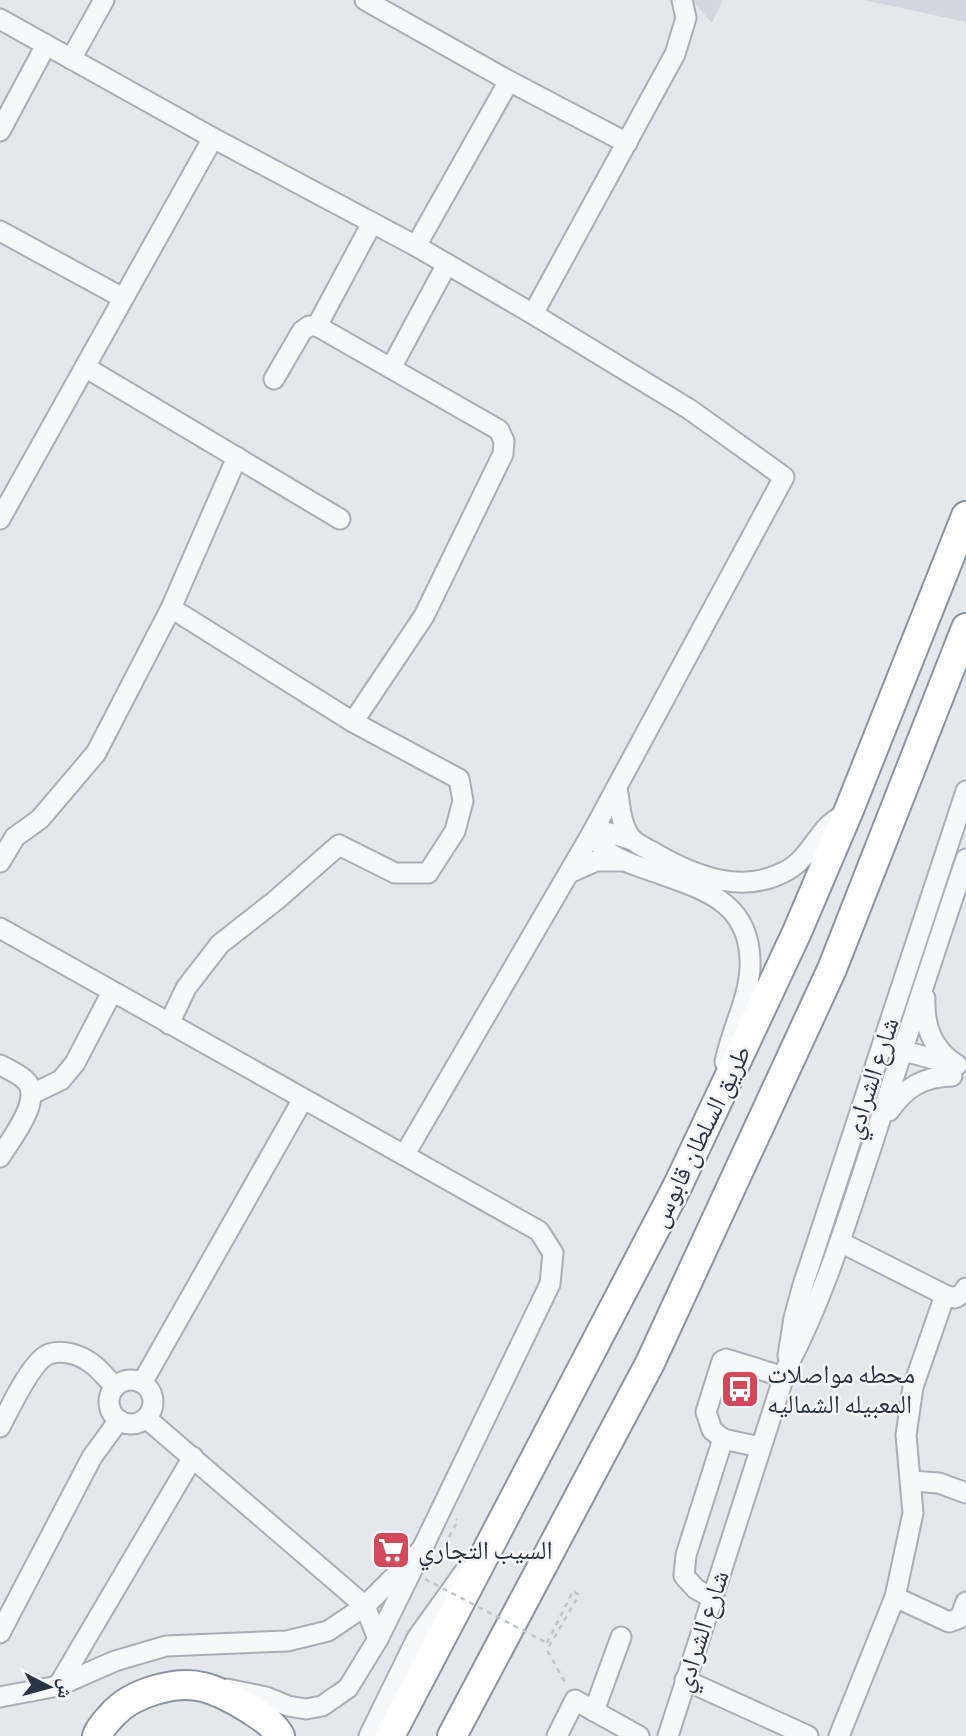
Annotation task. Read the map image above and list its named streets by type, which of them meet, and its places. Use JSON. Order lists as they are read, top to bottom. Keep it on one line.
{"streets":{"highway":["طريق السلطان قابوس"],"street":["شارع الشرادي"]},"places":{"bus stop":["محطه مواصلات المعبيله الشماليه"],"supermarket":["السيب التجاري"]},"north":"right"}
